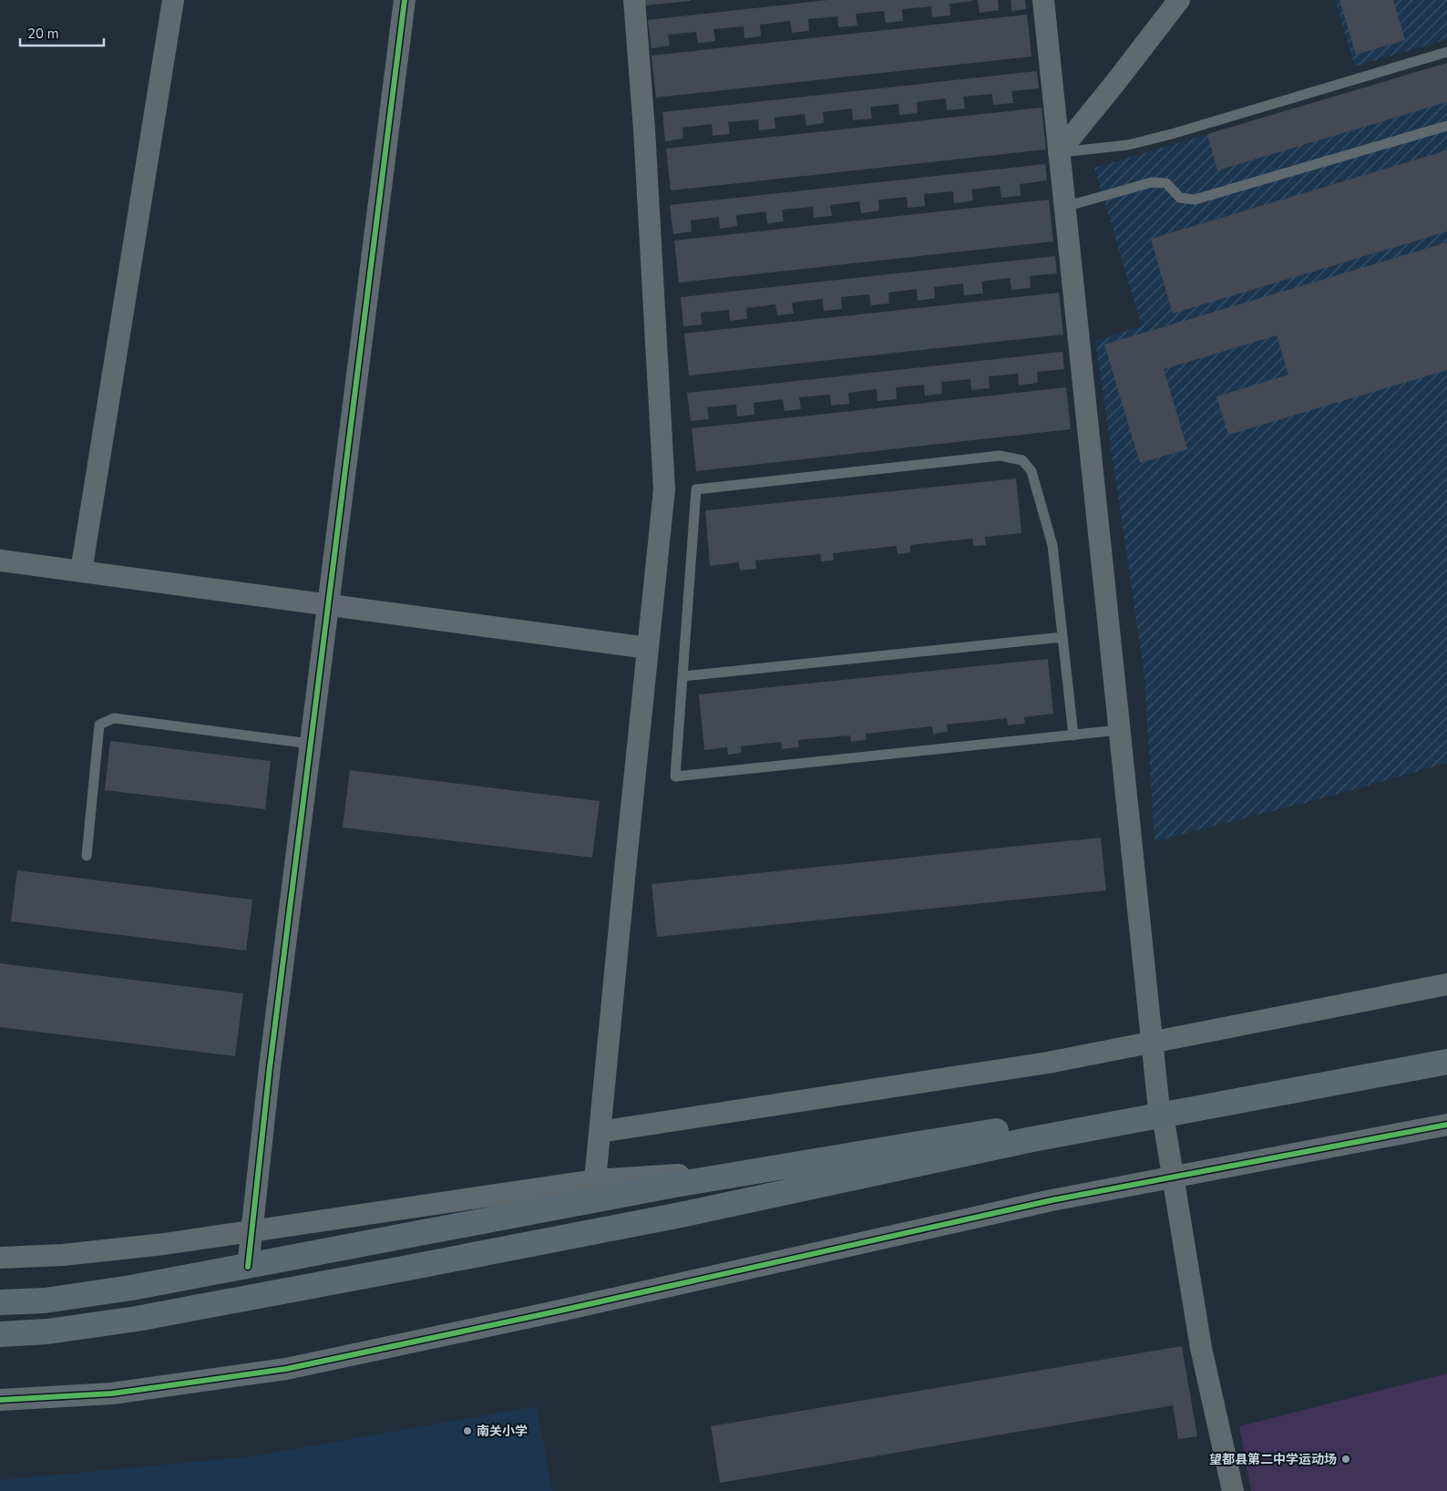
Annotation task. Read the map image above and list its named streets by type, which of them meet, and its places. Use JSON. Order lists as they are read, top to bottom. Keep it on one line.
{"places":["南关小学","望都县第二中学运动场"],"scale_bar":"20 m"}
